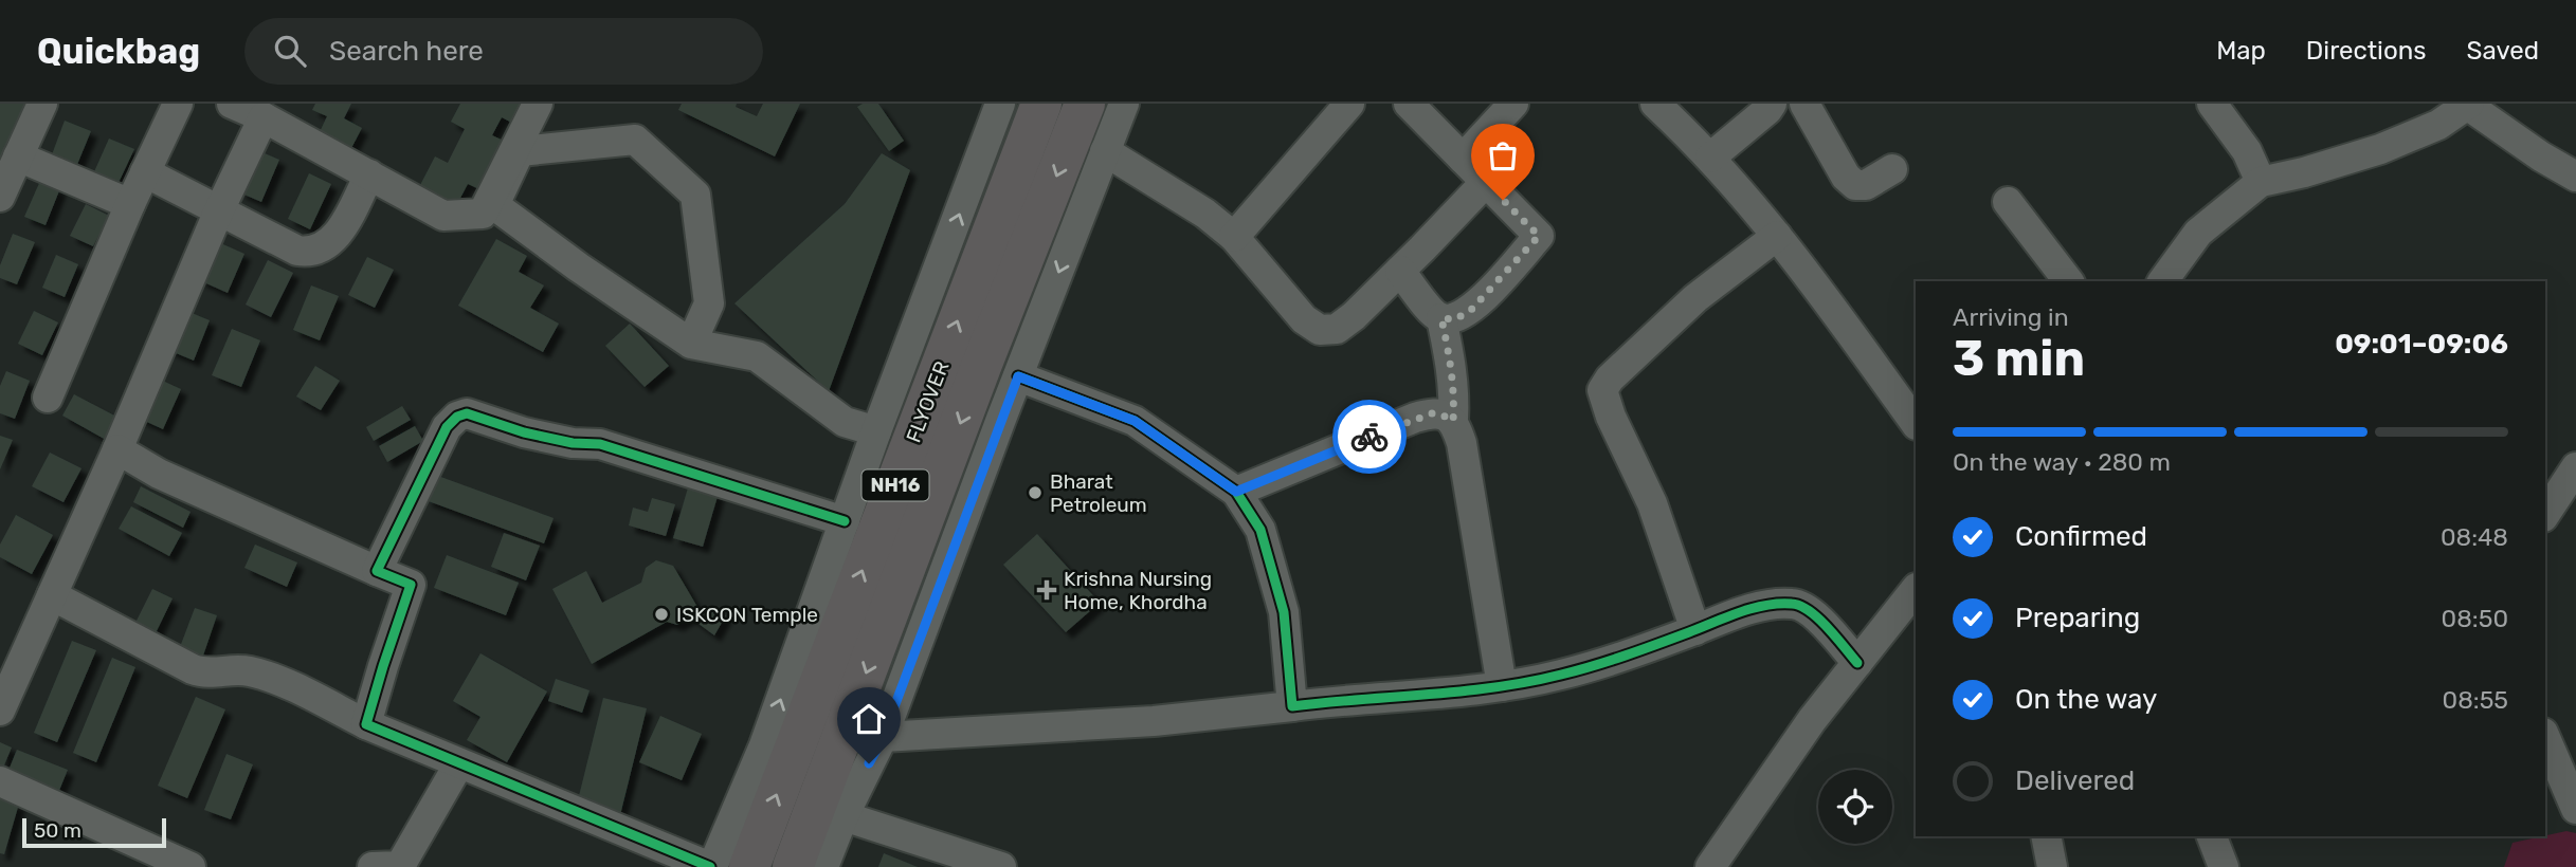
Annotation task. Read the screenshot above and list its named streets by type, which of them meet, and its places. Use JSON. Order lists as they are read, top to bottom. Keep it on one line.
{"streets":{"highway":["FLYOVER","NH16"]},"places":{"other":["Bharat Petroleum","ISKCON Temple"],"health":["Krishna Nursing Home, Khordha"]},"scale_bar":"50 m","page":{"header":"Quickbag","search":"Search here","nav":["Map","Directions","Saved"],"heading":["3 min","Arriving in","09:01–09:06"],"bar":"On the way · 280 m","list":[["Confirmed","08:48"],["Preparing","08:50"],["On the way","08:55"],"Delivered"],"scale":"50 m"}}
